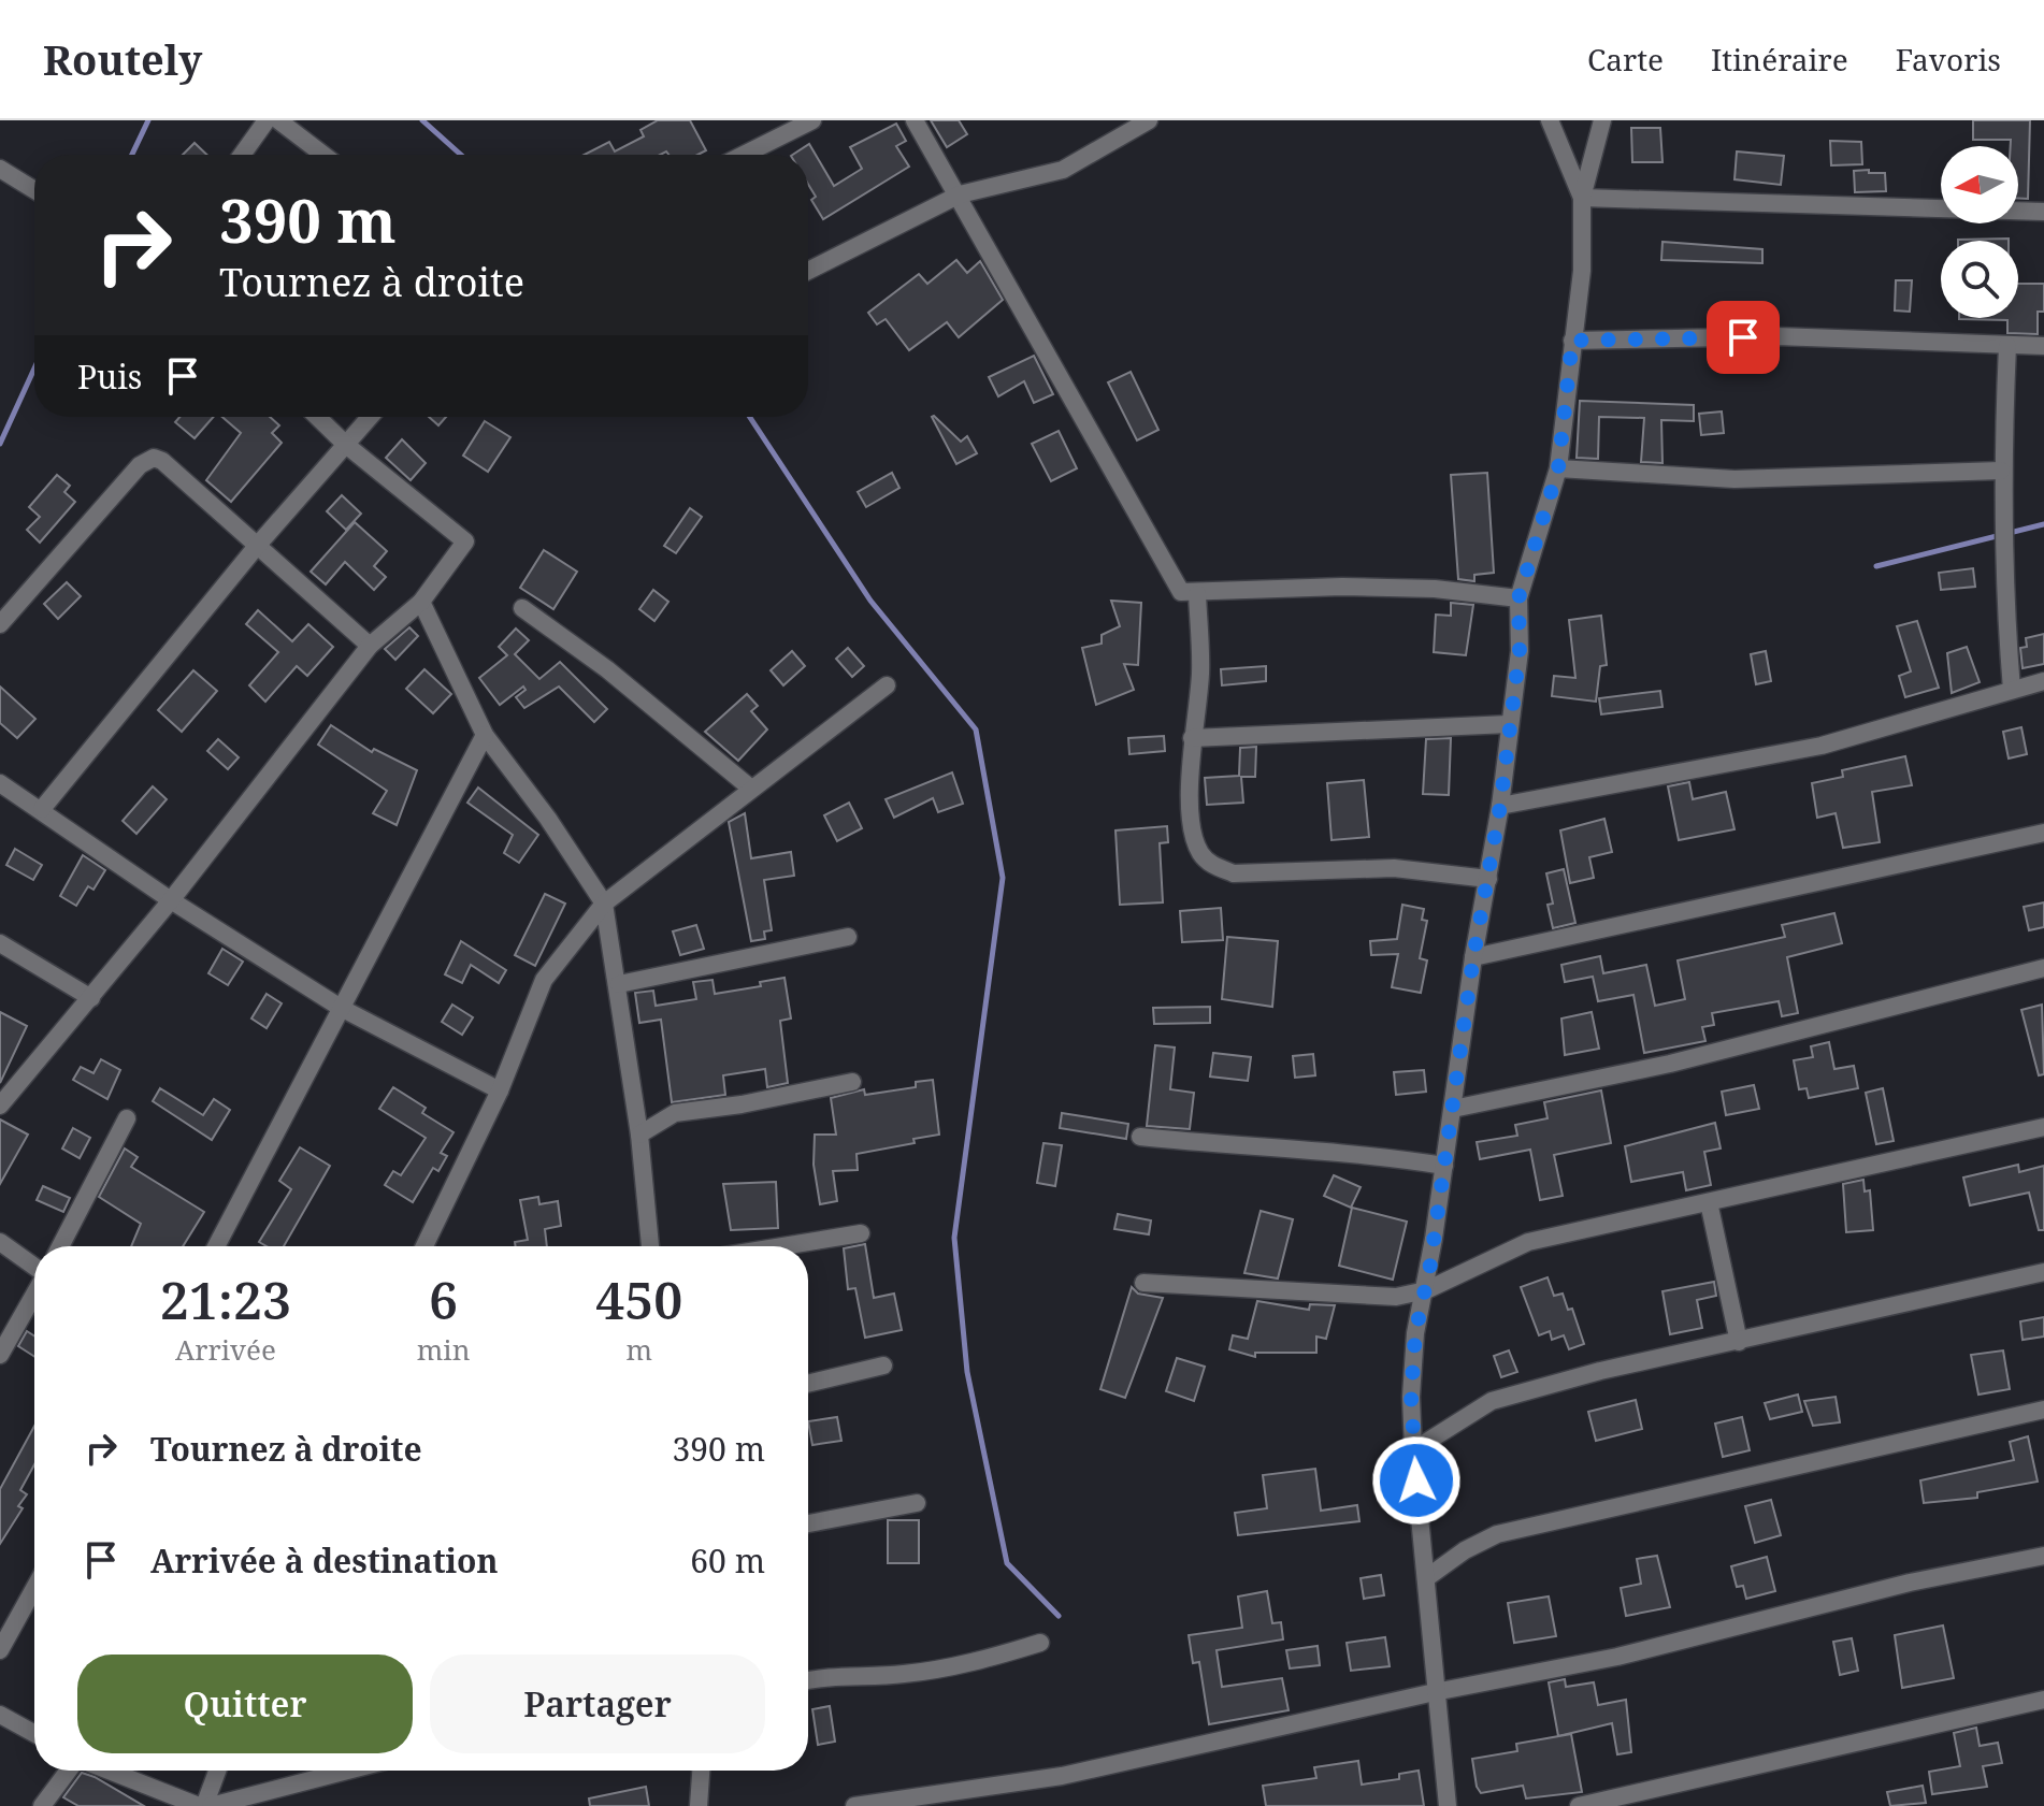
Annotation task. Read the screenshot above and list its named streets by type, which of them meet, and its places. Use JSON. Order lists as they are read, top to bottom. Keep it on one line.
{"north":"left","page":{"header":"Routely","nav":["Carte","Itinéraire","Favoris"],"turn":["390 m","Tournez à droite"],"then":"Puis","eta":["21:23","Arrivée","6","min","450","m"],"list":[{"name":"Tournez à droite","value":"390 m"},{"name":"Arrivée à destination","value":"60 m"}],"buttons":["Quitter","Partager"]}}
